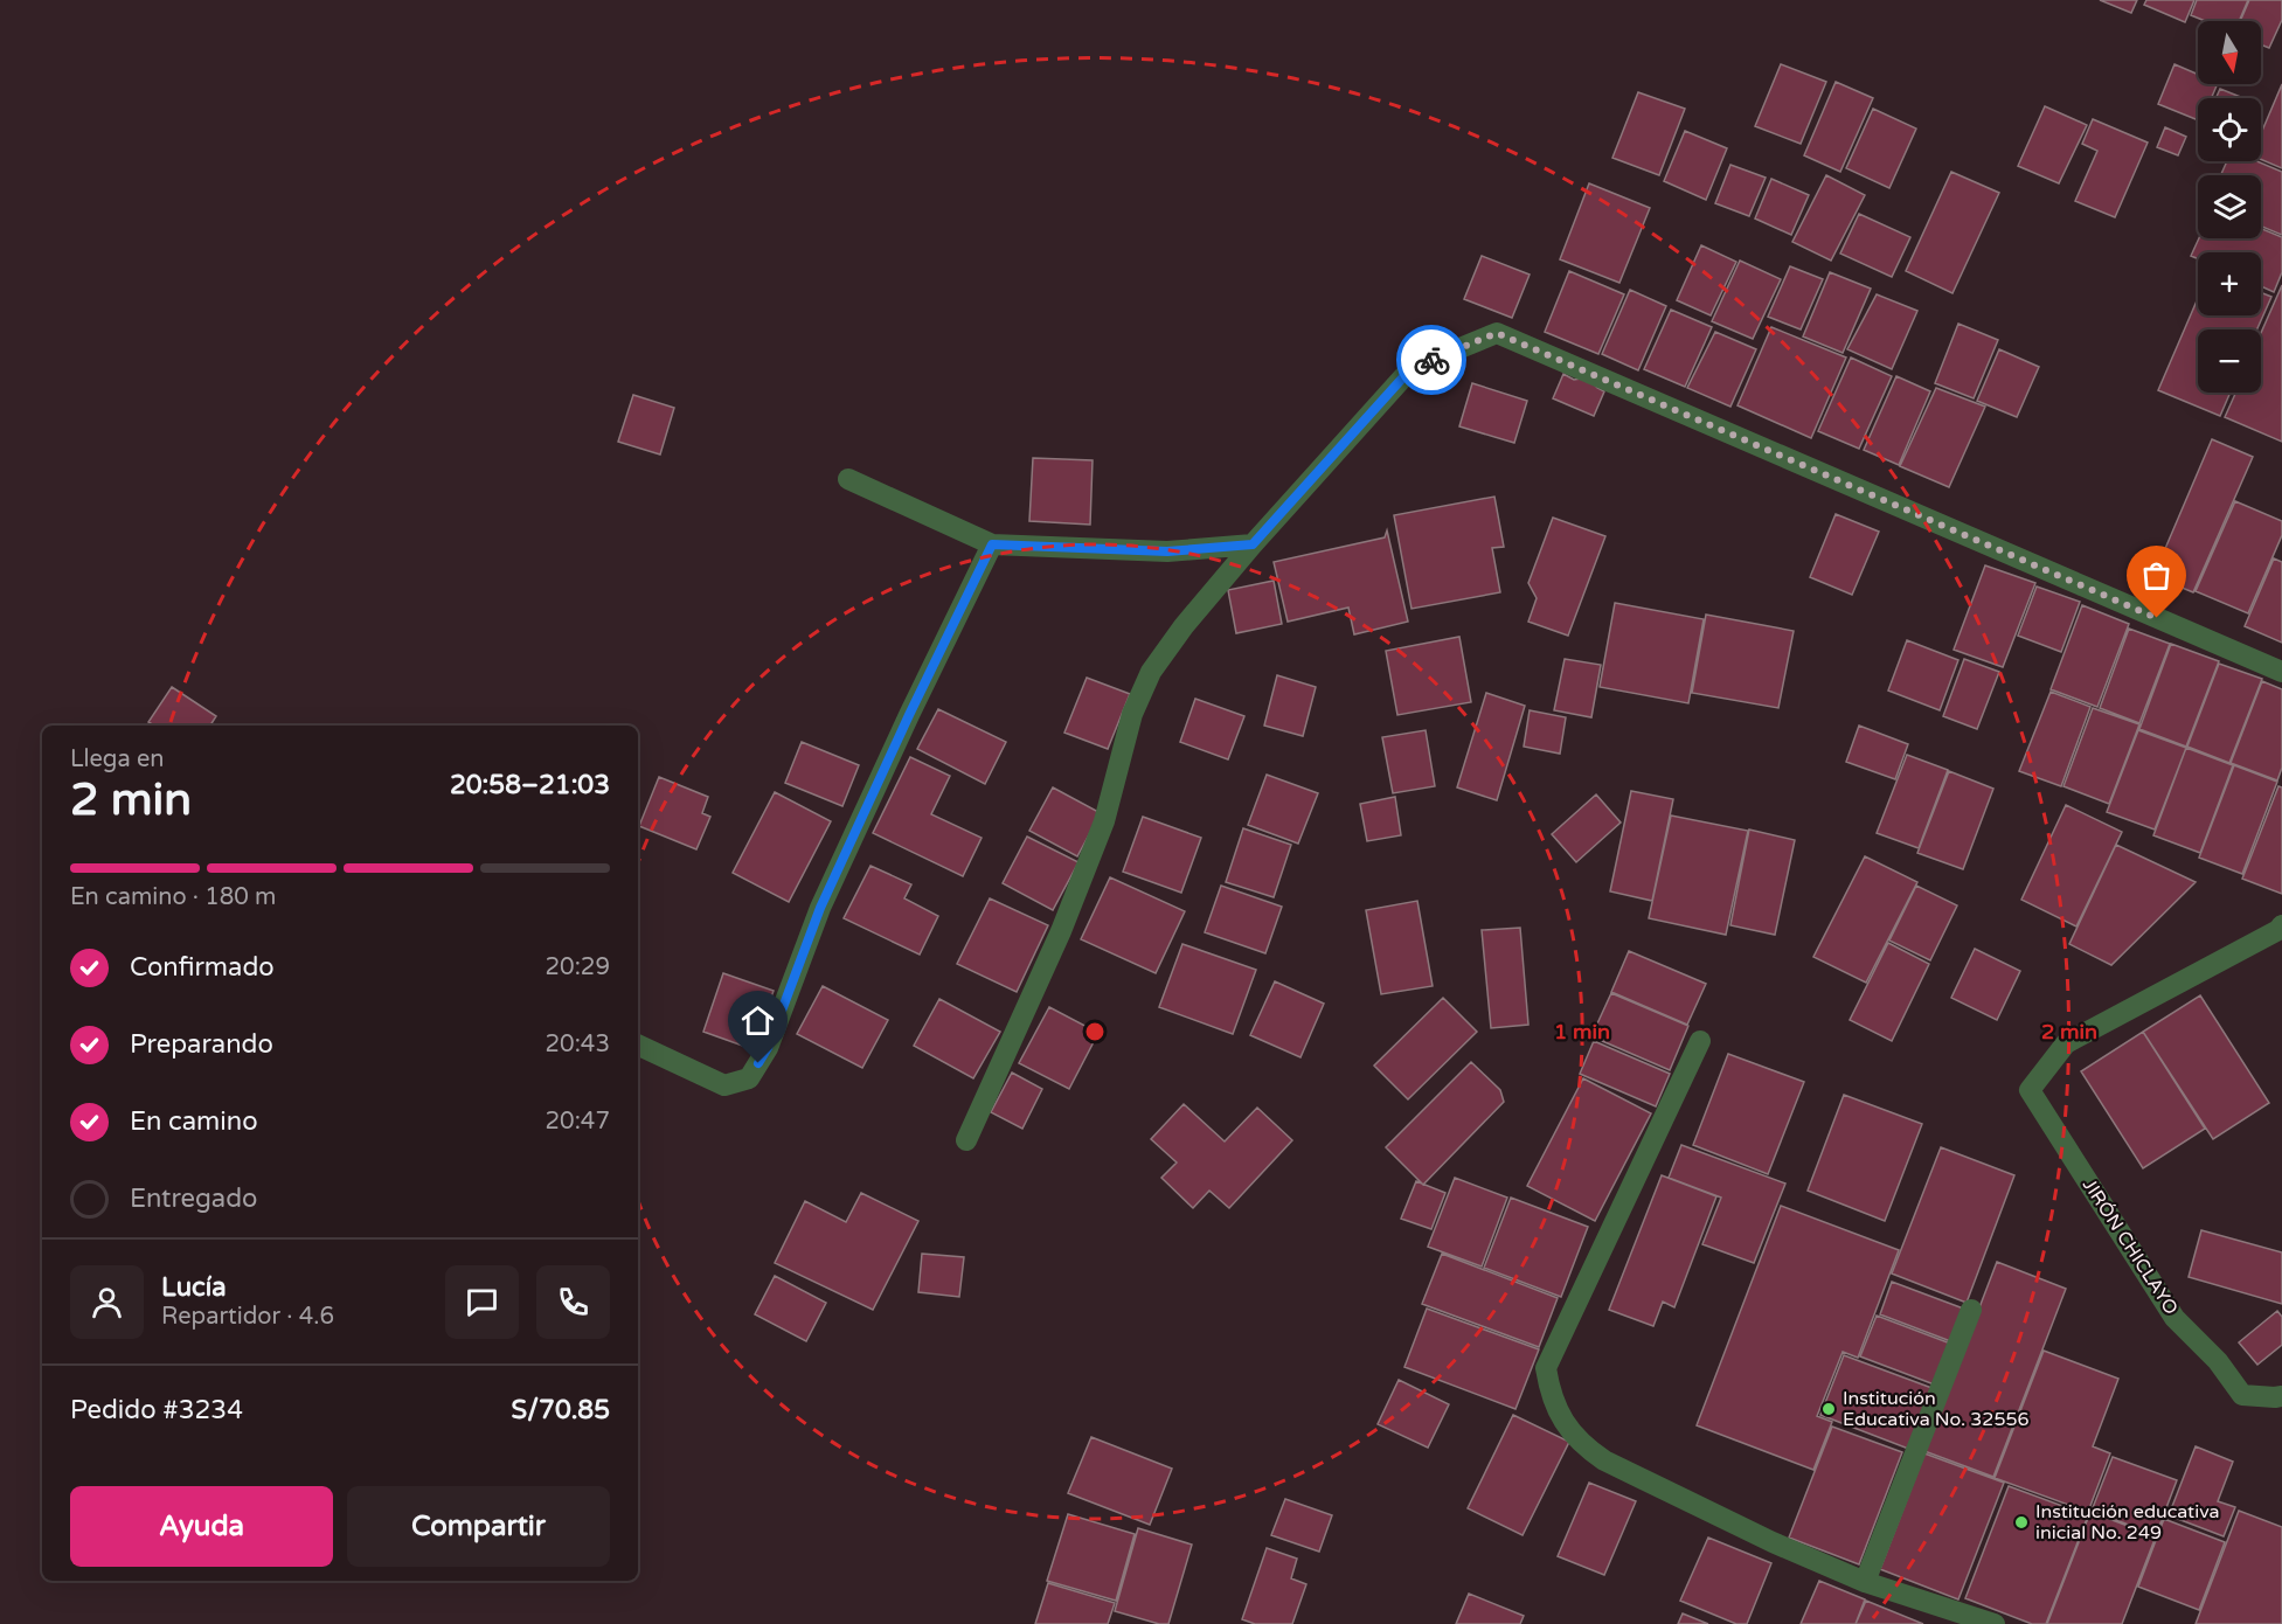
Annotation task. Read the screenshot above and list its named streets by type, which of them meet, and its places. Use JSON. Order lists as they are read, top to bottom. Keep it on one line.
{"streets":{"street":["JIRÓN CHICLAYO"]},"places":["Institución Educativa No. 32556","Institución educativa inicial No. 249"],"north":"bottom","page":{"map_buttons":["+","−"],"heading":["2 min","Llega en","20:58–21:03"],"panel":["Lucía","Repartidor · 4.6","Pedido #3234","S/70.85"],"bar":"En camino · 180 m","list":[["Confirmado","20:29"],["Preparando","20:43"],["En camino","20:47"],"Entregado"],"buttons":["Ayuda","Compartir"]},"rings":["1 min","2 min"]}
